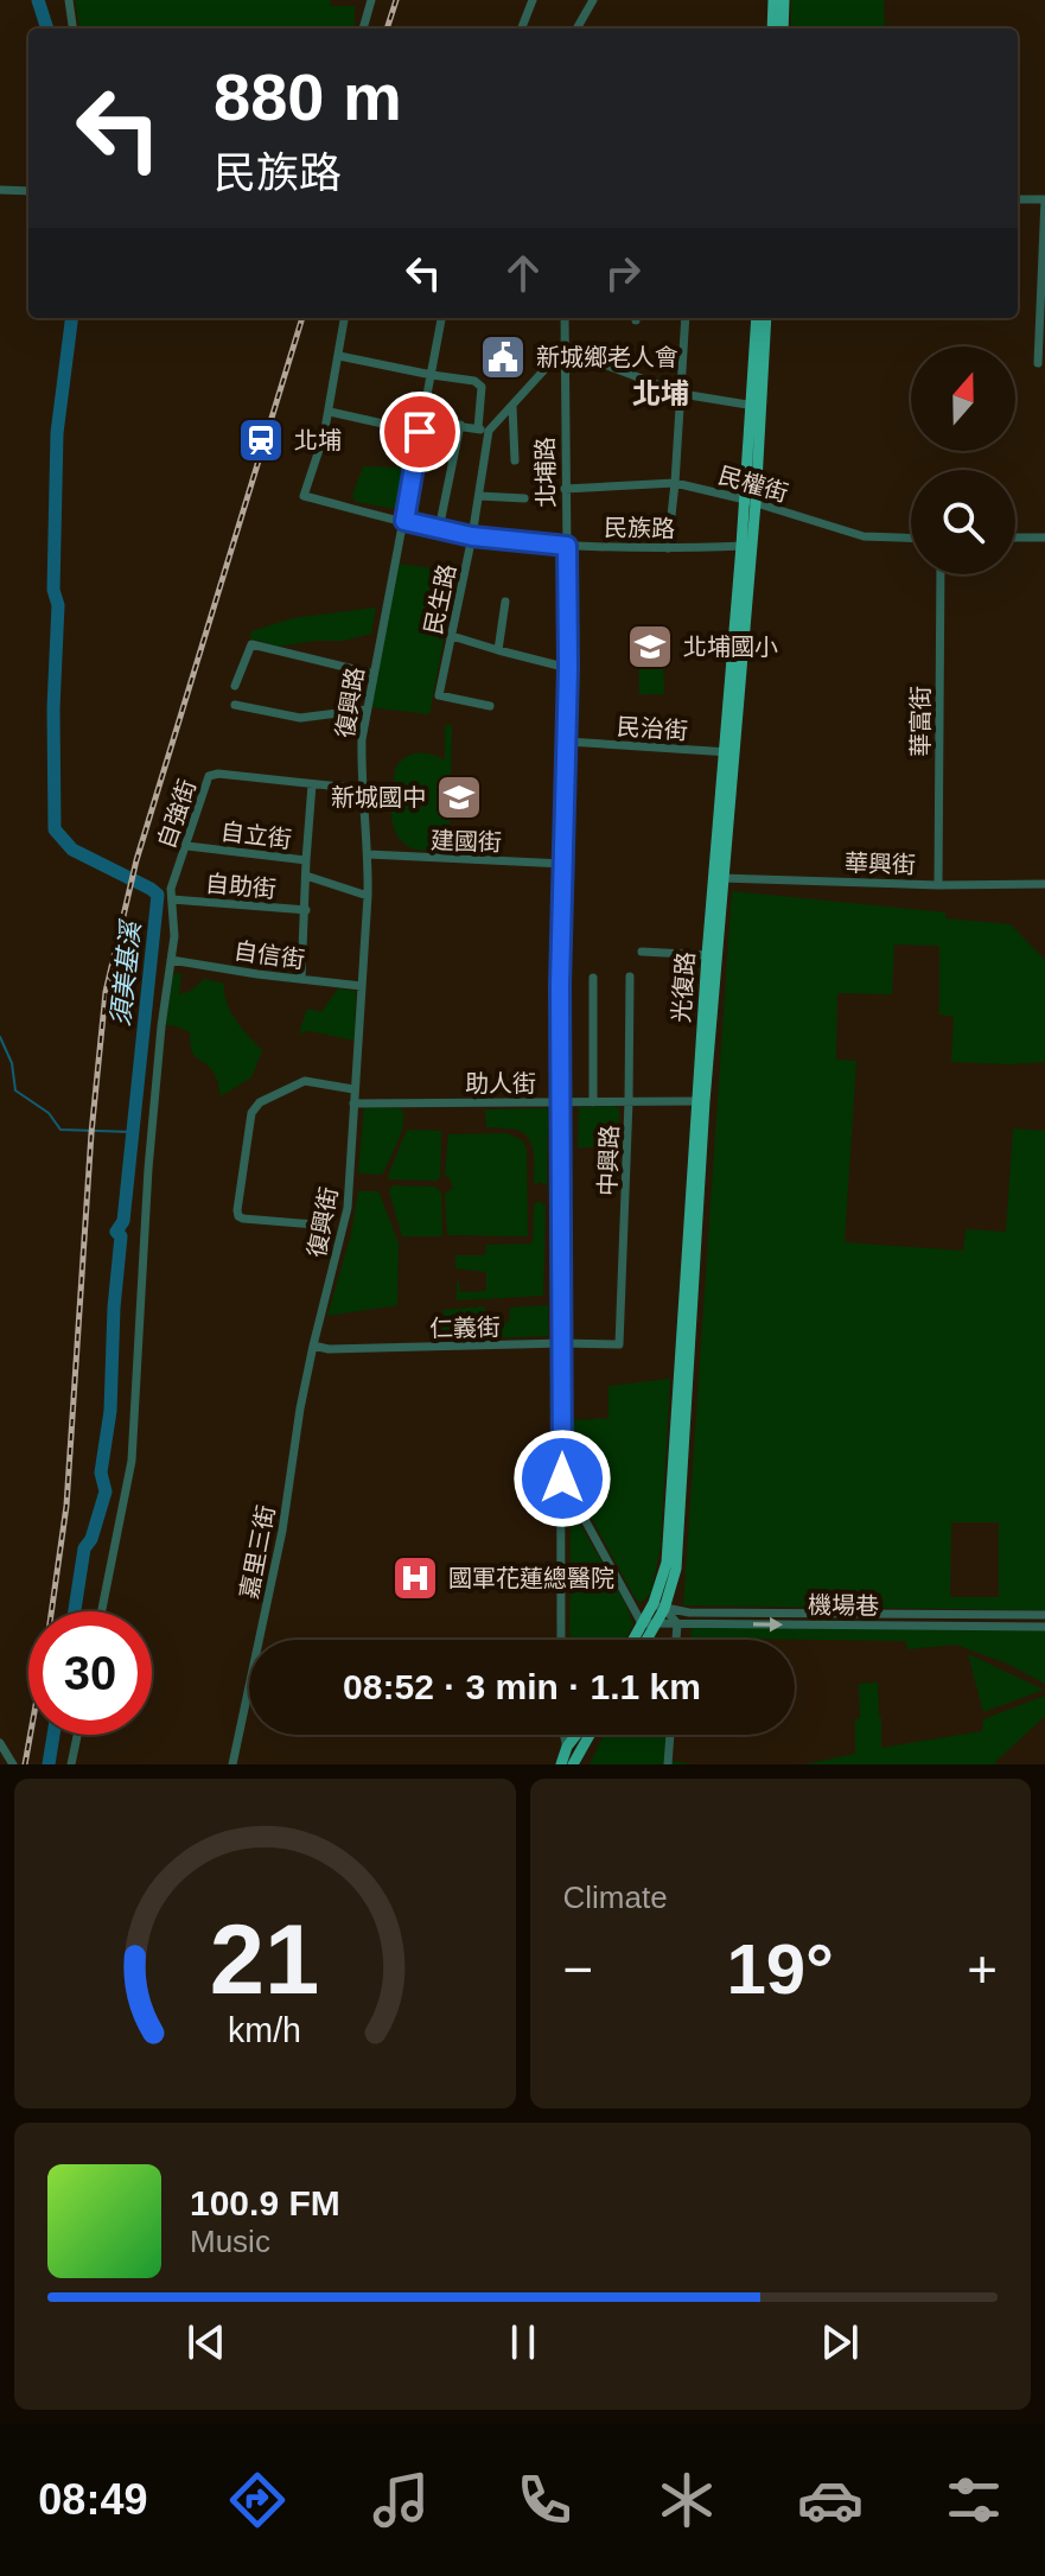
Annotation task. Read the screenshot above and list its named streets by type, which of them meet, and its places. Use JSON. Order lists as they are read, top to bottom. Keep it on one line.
{"streets":{"main road":["光復路"],"street":["北埔路","民權街","民族路","民生路","復興路","華富街","民治街","自強街","自立街","建國街","華興街","自助街","自信街","助人街","中興路","復興街","仁義街","嘉里三街","機場巷"]},"crossings":[["北埔路","民權街"],["北埔路","民族路"],["北埔路","民治街"],["北埔路","建國街"],["北埔路","助人街"],["北埔路","仁義街"],["民權街","光復路"],["民族路","民生路"],["民族路","復興路"],["民族路","光復路"],["復興路","自強街"],["復興路","建國街"],["復興路","自信街"],["復興路","助人街"],["復興路","復興街"],["華富街","華興街"],["民治街","光復路"],["自強街","自立街"],["自強街","自助街"],["自強街","自信街"],["自立街","自助街"],["自立街","自信街"],["華興街","光復路"],["光復路","助人街"],["光復路","機場巷"],["助人街","中興路"],["助人街","復興街"],["中興路","仁義街"],["復興街","仁義街"],["復興街","嘉里三街"],["仁義街","嘉里三街"]],"districts":["北埔"],"water":["須美基溪"],"places":{"public building":["新城鄉老人會"],"station":["北埔"],"school or university":["北埔國小","新城國中"],"hospital":["國軍花蓮總醫院"]},"north":"top","page":{"turn":["880 m","民族路"],"limit":"30","trip":"08:52 · 3 min · 1.1 km","tile":"Climate","heat":["−","19°","+"],"song":["100.9 FM","Music"],"tabs":"08:49","gauge":["21","km/h"]}}
